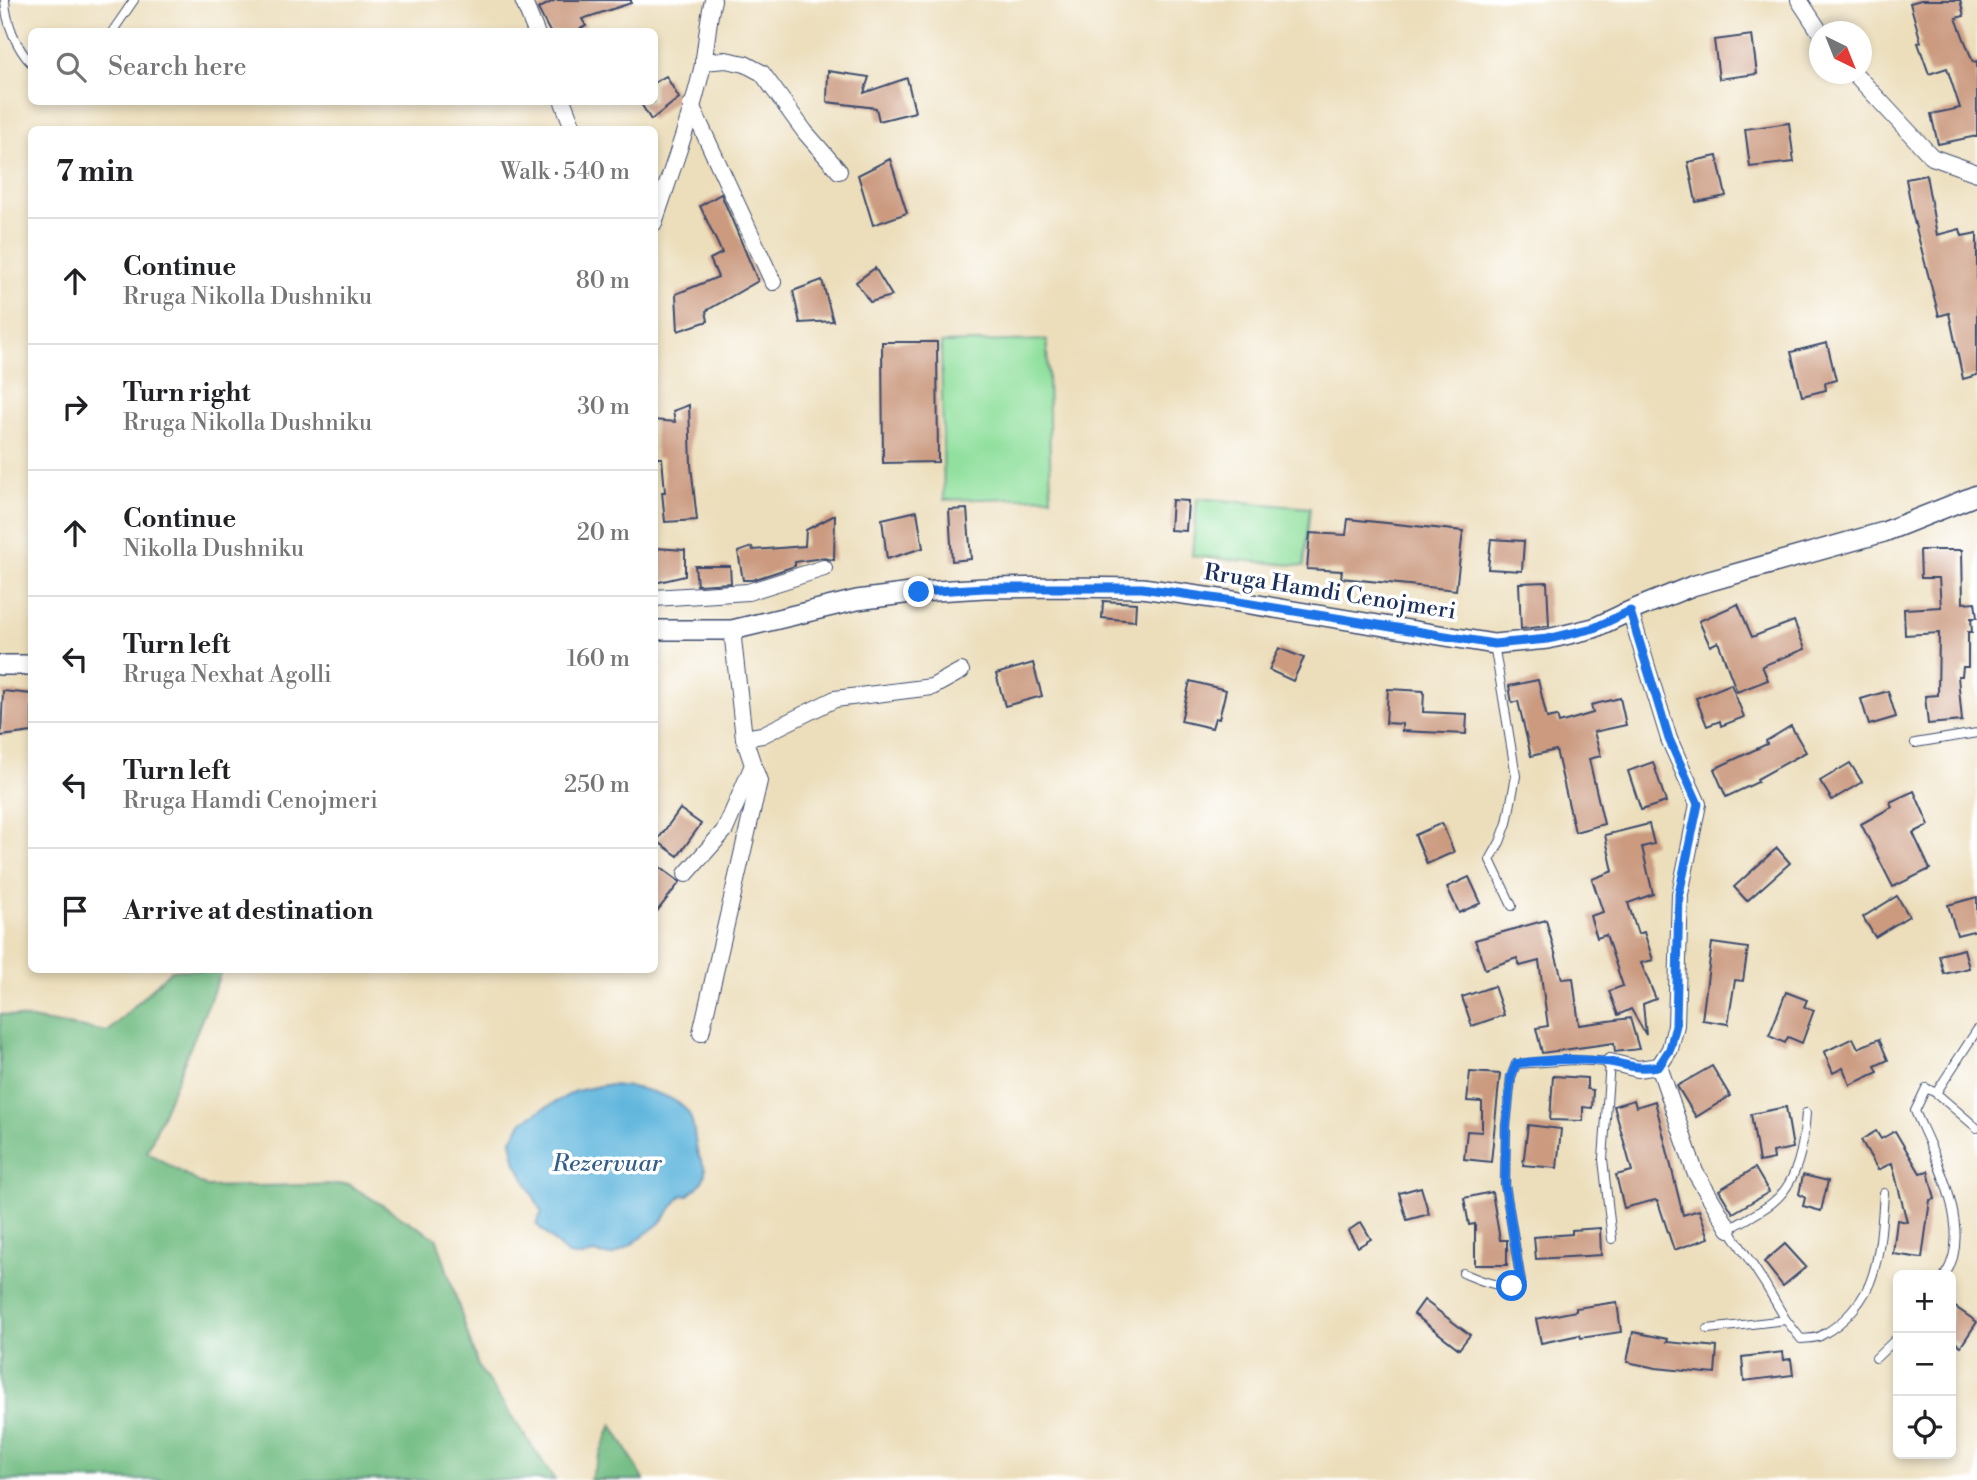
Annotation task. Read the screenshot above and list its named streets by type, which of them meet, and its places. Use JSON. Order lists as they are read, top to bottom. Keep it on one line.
{"streets":{"street":["Rruga Hamdi Cenojmeri"]},"water":["Rezervuar"],"north":"bottom right","page":{"search":"Search here","heading":["7 min","Walk · 540 m"],"list":[["Continue","Rruga Nikolla Dushniku","80 m"],["Turn right","Rruga Nikolla Dushniku","30 m"],["Continue","Nikolla Dushniku","20 m"],["Turn left","Rruga Nexhat Agolli","160 m"],["Turn left","Rruga Hamdi Cenojmeri","250 m"],"Arrive at destination"],"map_buttons":["+","−"]}}
